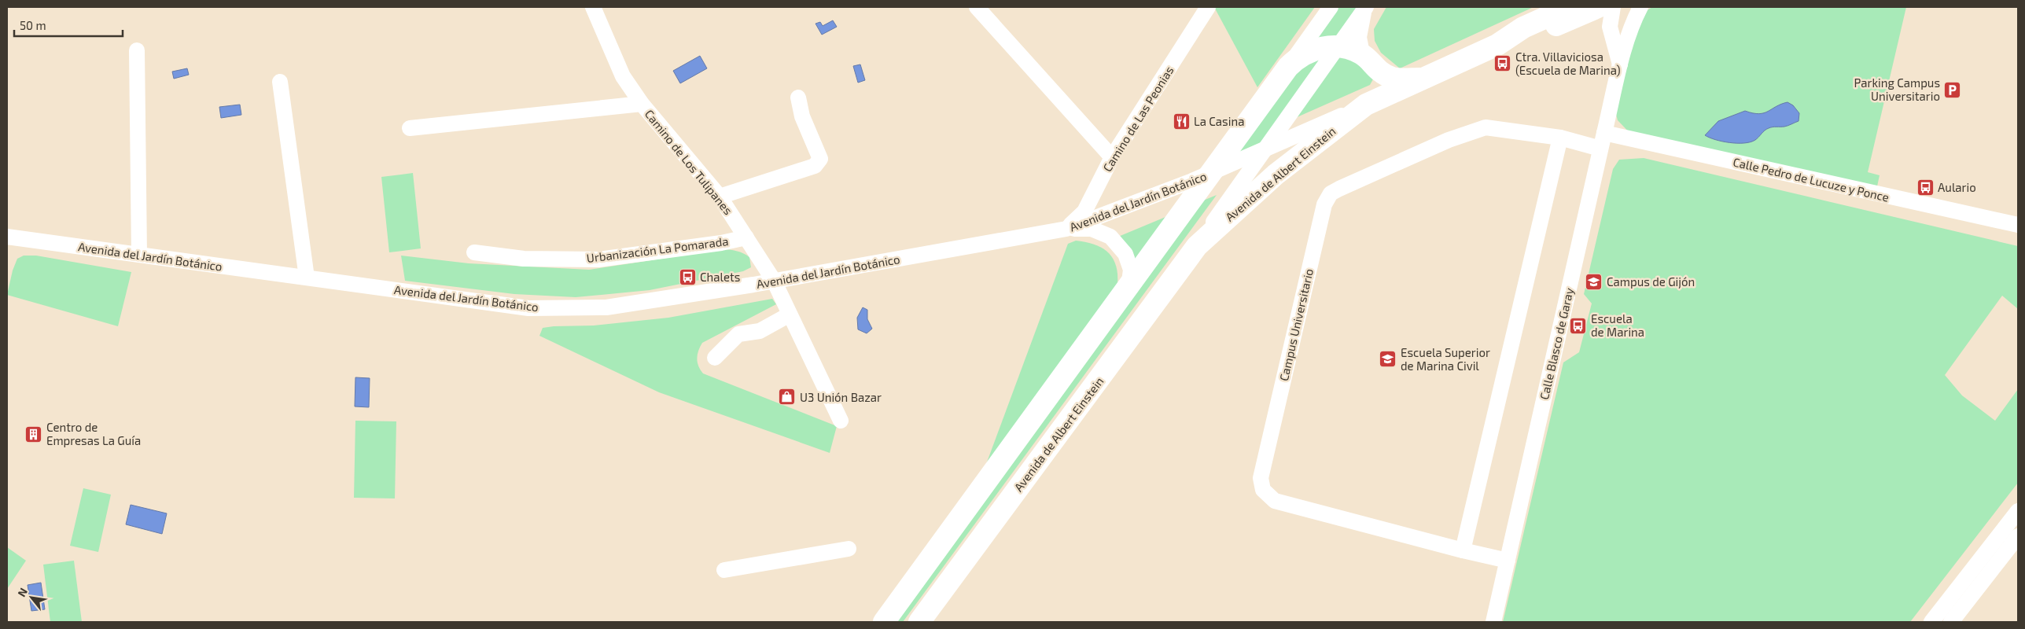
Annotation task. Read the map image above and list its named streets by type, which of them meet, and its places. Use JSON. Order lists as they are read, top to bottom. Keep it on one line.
{"streets":{"highway":["Avenida de Albert Einstein","Avenida del Jardín Botánico"],"street":["Camino de Las Peonias","Camino de Los Tulipanes","Calle Pedro de Lucuze y Ponce","Urbanización La Pomarada","Campus Universitario","Calle Blasco de Garay"]},"crossings":[["Camino de Las Peonias","Avenida del Jardín Botánico"],["Camino de Los Tulipanes","Avenida del Jardín Botánico"],["Camino de Los Tulipanes","Urbanización La Pomarada"],["Avenida de Albert Einstein","Avenida del Jardín Botánico"],["Calle Pedro de Lucuze y Ponce","Calle Blasco de Garay"],["Campus Universitario","Calle Blasco de Garay"]],"places":{"bus stop":["Ctra. Villaviciosa (Escuela de Marina)","Aulario","Chalets","Escuela de Marina"],"parking":["Parking Campus Universitario"],"restaurant":["La Casina"],"school or university":["Campus de Gijón","Escuela Superior de Marina Civil"],"shop":["U3 Unión Bazar"],"building":["Centro de Empresas La Guía"]},"scale_bar":"50 m","north":"top left"}
